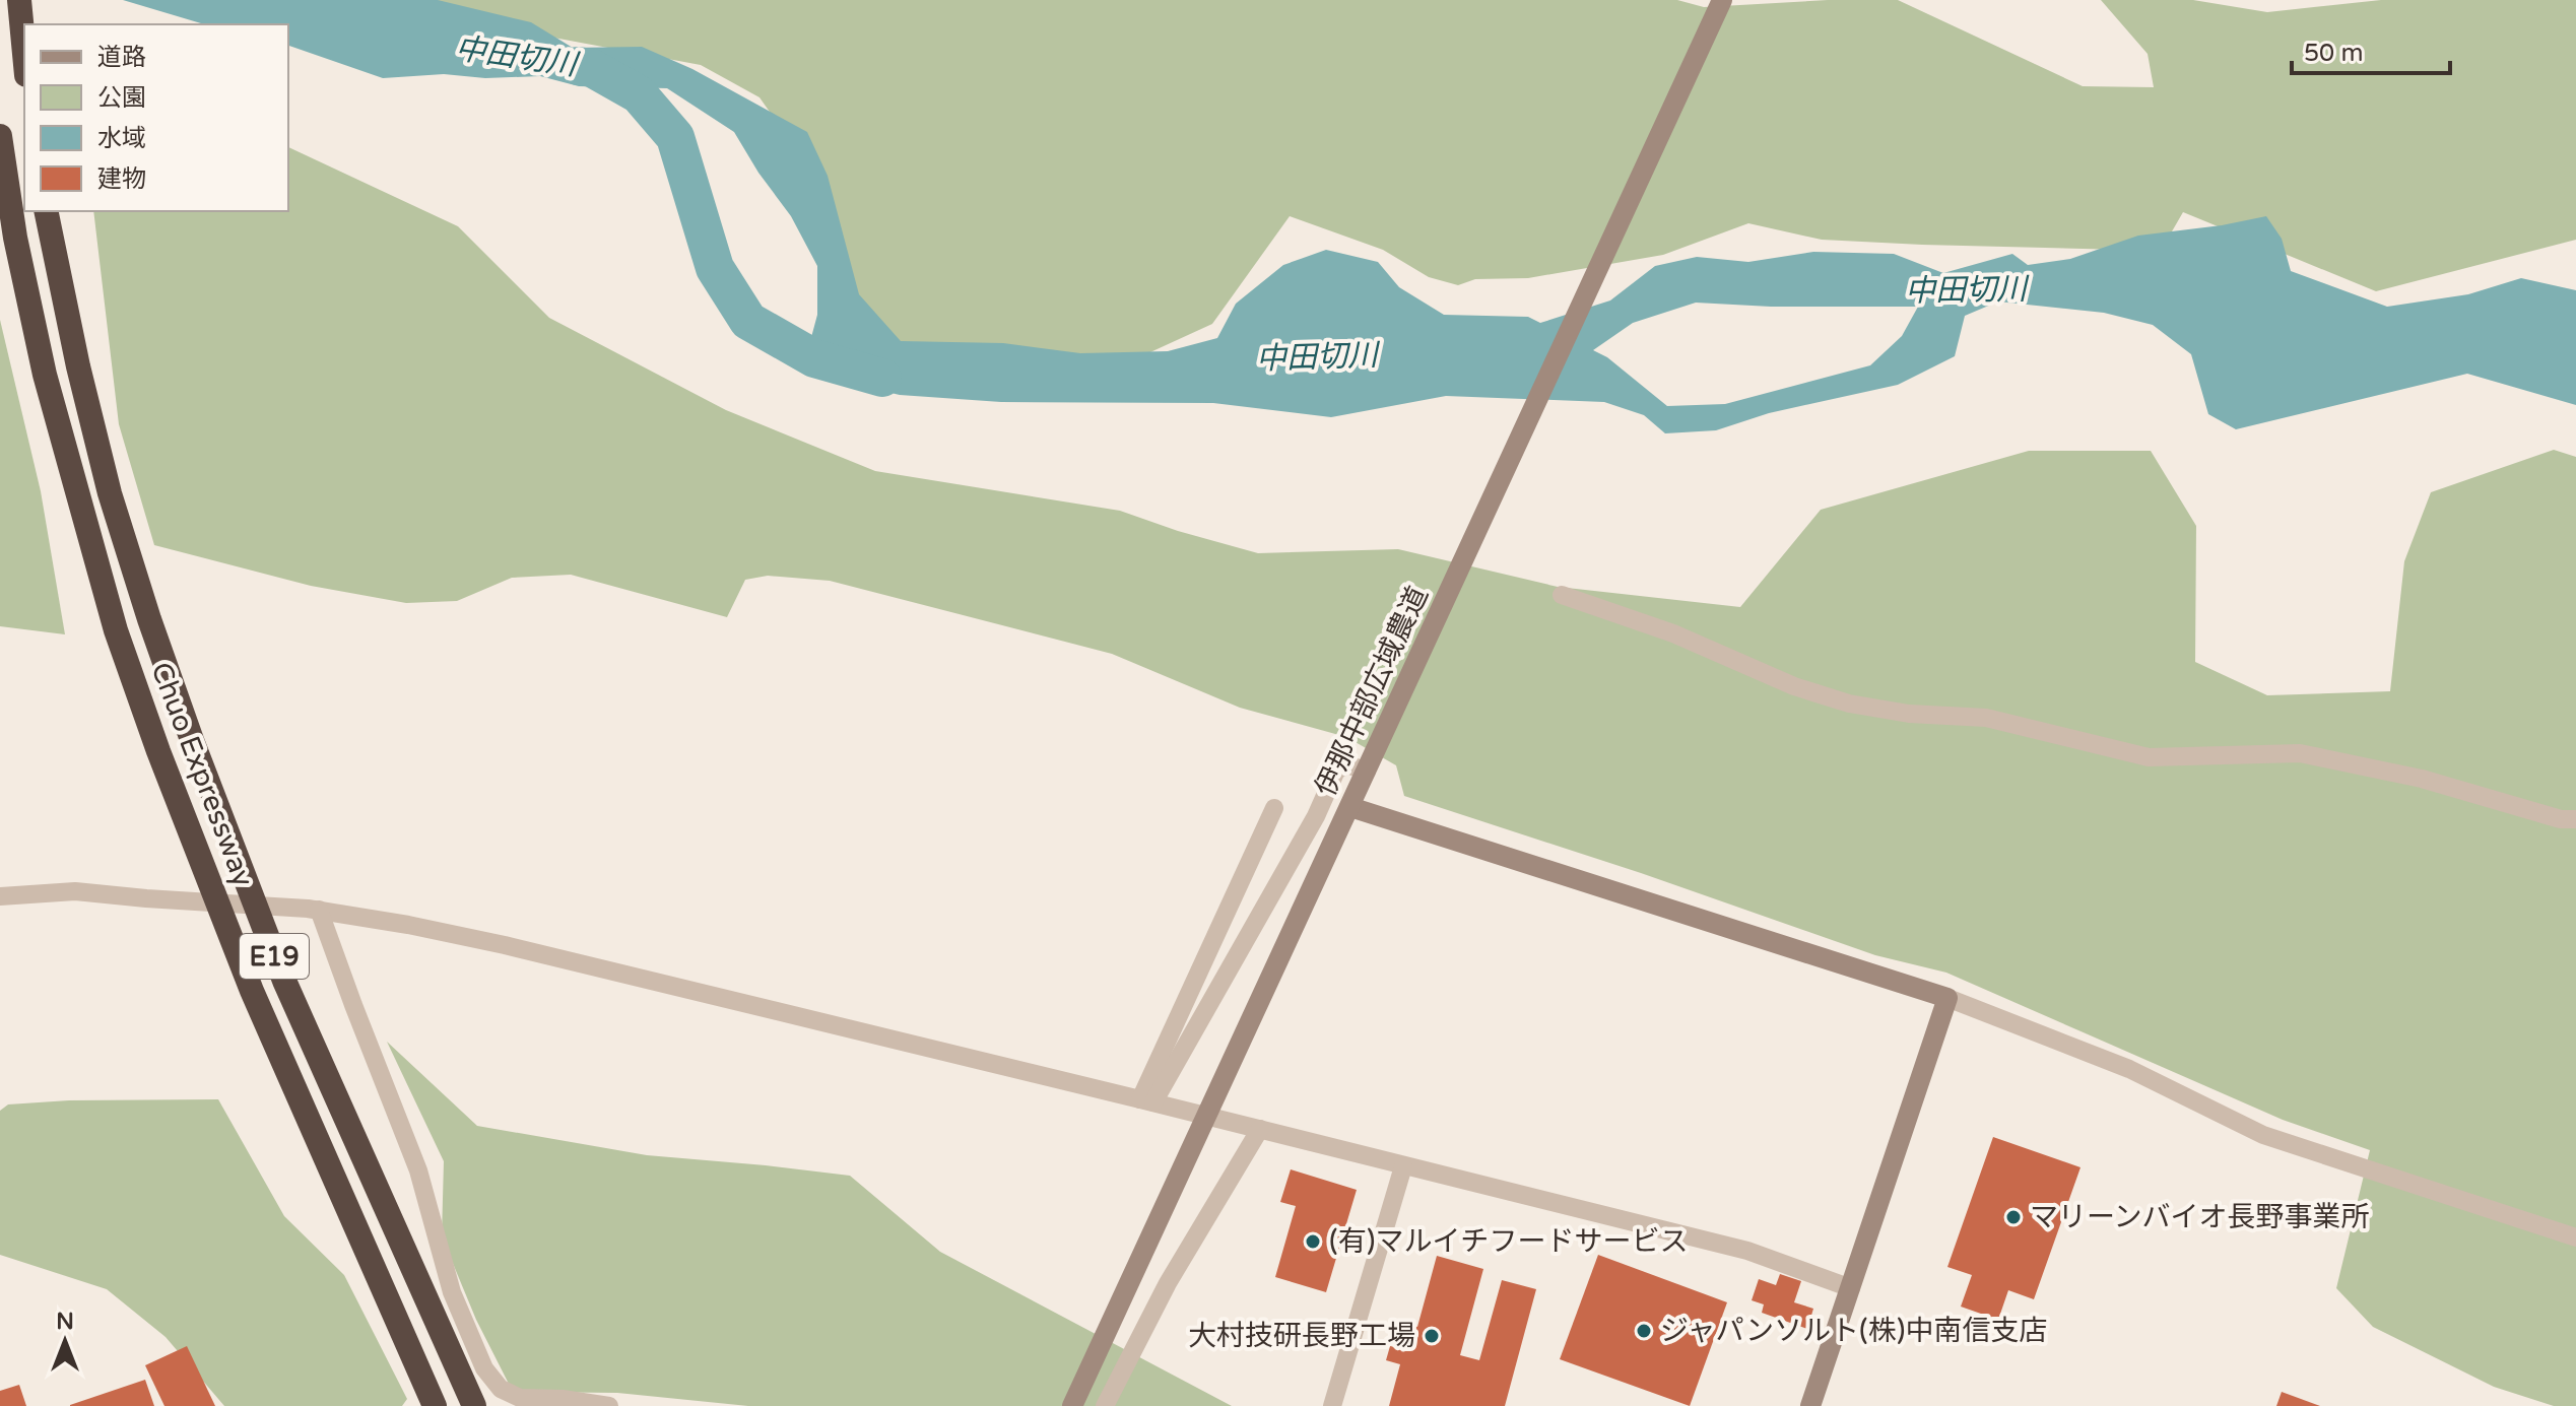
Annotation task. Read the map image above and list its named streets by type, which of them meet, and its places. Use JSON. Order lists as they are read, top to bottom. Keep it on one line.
{"streets":{"highway":["Chuo Expressway","E19"],"street":["伊那中部広域農道"]},"water":["中田切川"],"places":["マリーンバイオ長野事業所","(有)マルイチフードサービス","ジャパンソルト(株)中南信支店","大村技研長野工場"],"legend":["道路","公園","水域","建物"],"scale_bar":"50 m","north":"top"}
